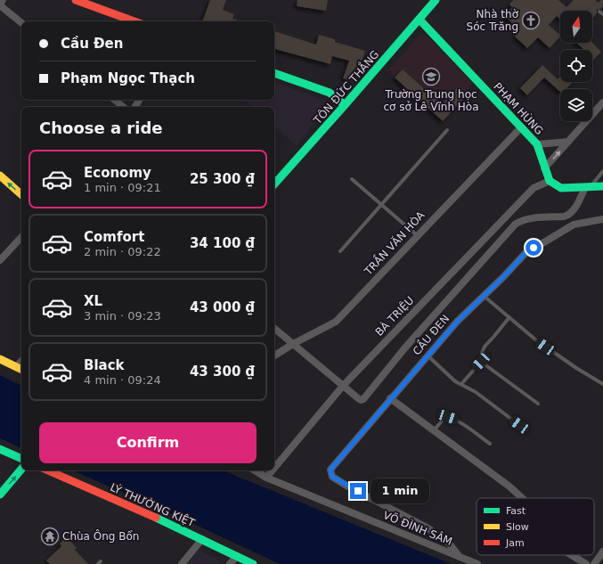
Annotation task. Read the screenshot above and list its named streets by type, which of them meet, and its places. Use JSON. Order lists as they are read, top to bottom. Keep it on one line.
{"streets":{"main road":["TÔN ĐỨC THẮNG","PHẠM HÙNG","LÝ THƯỜNG KIỆT"],"street":["TRẦN VĂN HÒA","BÀ TRIỆU","CẦU ĐEN","VÕ ĐÌNH SÂM"]},"crossings":[["TÔN ĐỨC THẮNG","PHẠM HÙNG"],["PHẠM HÙNG","TRẦN VĂN HÒA"],["PHẠM HÙNG","BÀ TRIỆU"],["BÀ TRIỆU","VÕ ĐÌNH SÂM"],["CẦU ĐEN","VÕ ĐÌNH SÂM"]],"places":{"church":["Nhà thờ Sóc Trăng"],"school or university":["Trường Trung học cơ sở Lê Vĩnh Hòa"],"temple":["Chùa Ông Bổn"]},"legend":["Fast","Slow","Jam"],"north":"top","page":{"banner":["Cầu Đen","Phạm Ngọc Thạch"],"heading":"Choose a ride","list":[{"name":"Economy","note":"1 min · 09:21","value":"25 300 ₫"},{"name":"Comfort","note":"2 min · 09:22","value":"34 100 ₫"},{"name":"XL","note":"3 min · 09:23","value":"43 000 ₫"},{"name":"Black","note":"4 min · 09:24","value":"43 300 ₫"}],"buttons":"Confirm","bubble":"1 min"}}
